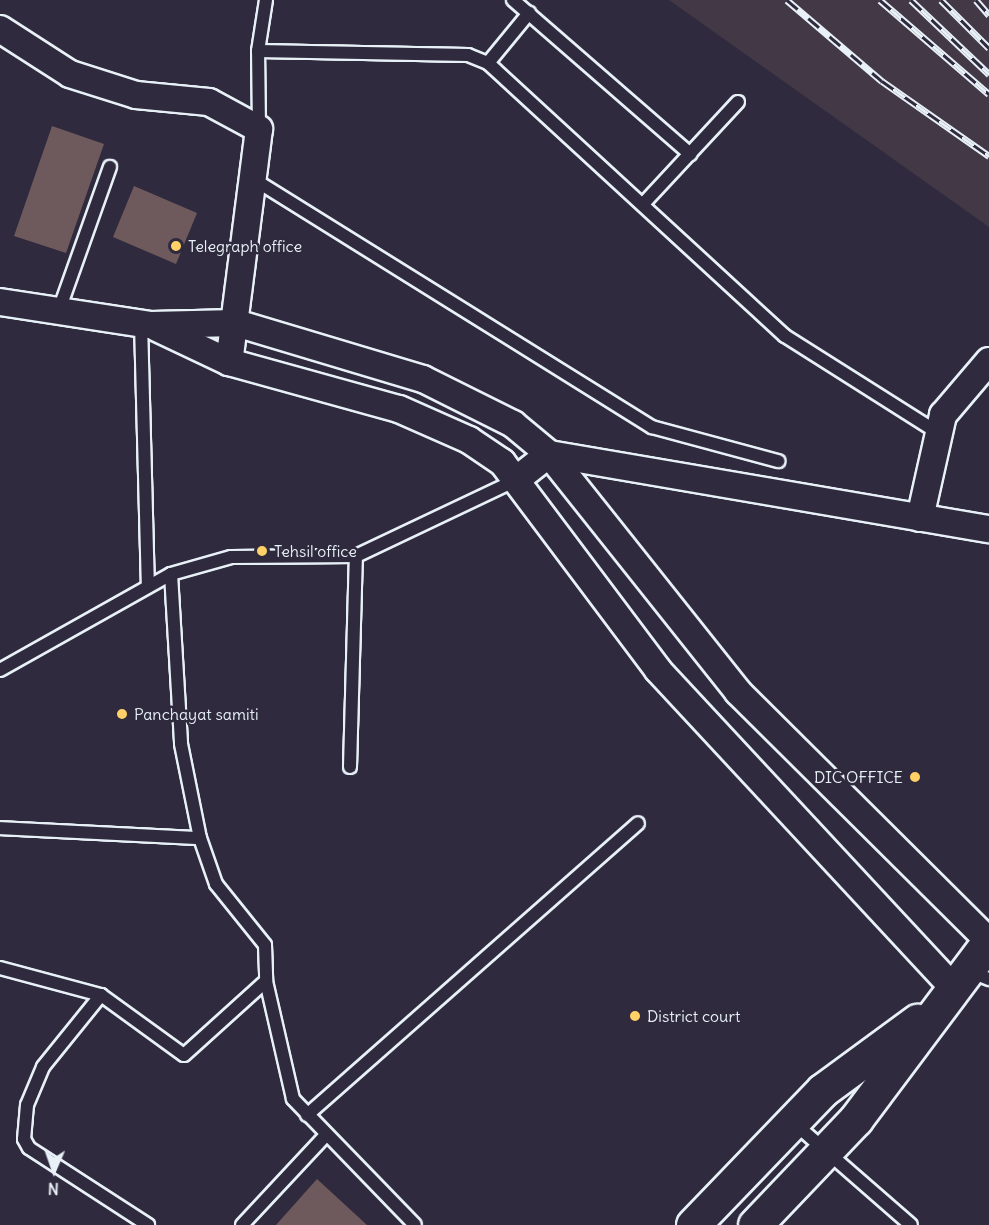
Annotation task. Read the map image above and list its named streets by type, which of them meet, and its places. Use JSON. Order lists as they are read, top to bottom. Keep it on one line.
{"places":["Telegraph office","Tehsil office","Panchayat samiti","DIC OFFICE","District court"],"north":"bottom"}
